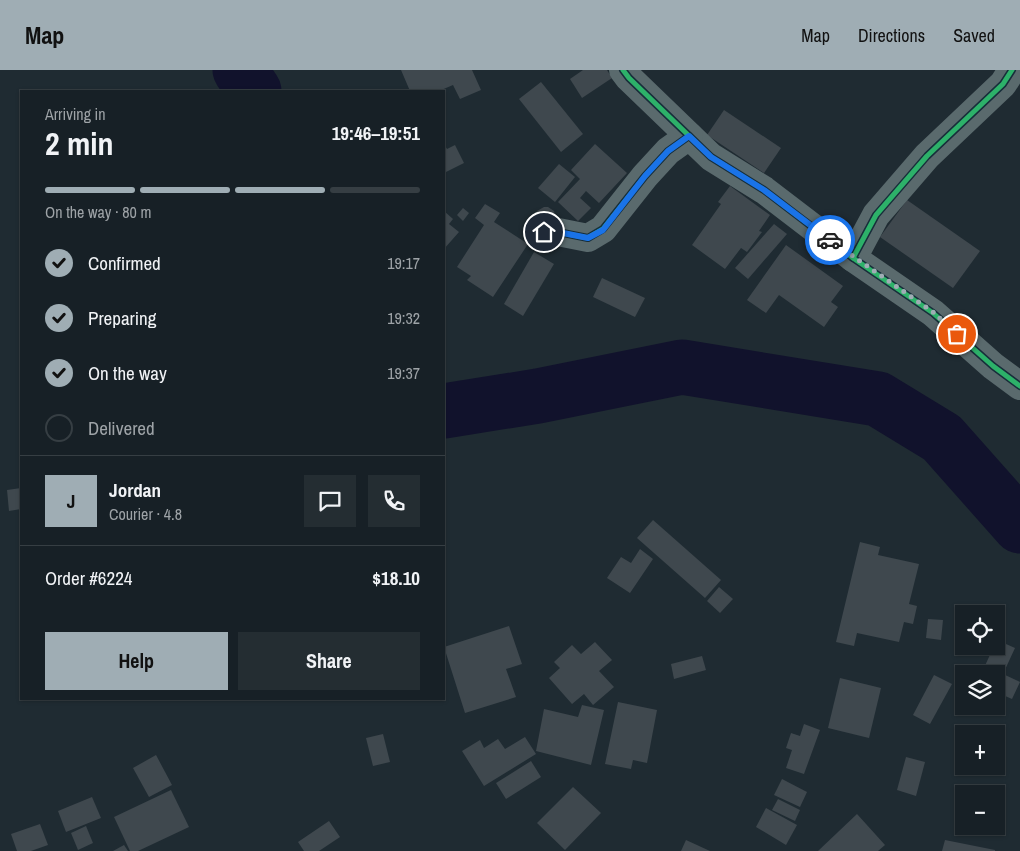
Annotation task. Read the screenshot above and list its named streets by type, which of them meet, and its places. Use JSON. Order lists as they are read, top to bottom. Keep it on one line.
{"page":{"header":"Map","nav":["Map","Directions","Saved"],"heading":["2 min","Arriving in","19:46–19:51"],"panel":["Jordan","Courier · 4.8","Order #6224","$18.10"],"bar":"On the way · 80 m","list":[["Confirmed","19:17"],["Preparing","19:32"],["On the way","19:37"],"Delivered"],"round":"J","map_buttons":["+","−"],"buttons":["Help","Share"]}}
